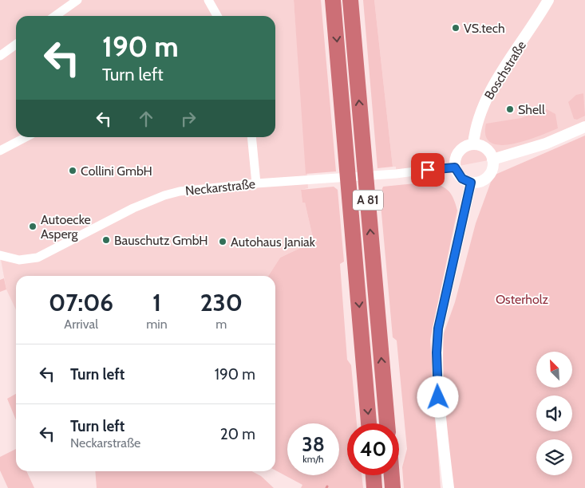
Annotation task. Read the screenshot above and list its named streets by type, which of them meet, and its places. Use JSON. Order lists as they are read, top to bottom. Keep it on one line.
{"streets":{"highway":["A 81"],"street":["Boschstraße","Neckarstraße"]},"crossings":[["Boschstraße","Neckarstraße"]],"parks":["Osterholz"],"places":["VS.tech","Shell","Collini GmbH","Autoecke Asperg","Bauschutz GmbH","Autohaus Janiak"],"north":"top left","page":{"turn":["190 m","Turn left"],"eta":["07:06","Arrival","1","min","230","m"],"list":[{"name":"Turn left","value":"190 m"},{"name":"Turn left","note":"Neckarstraße","value":"20 m"}],"speed":"38 km/h","limit":"40"}}
